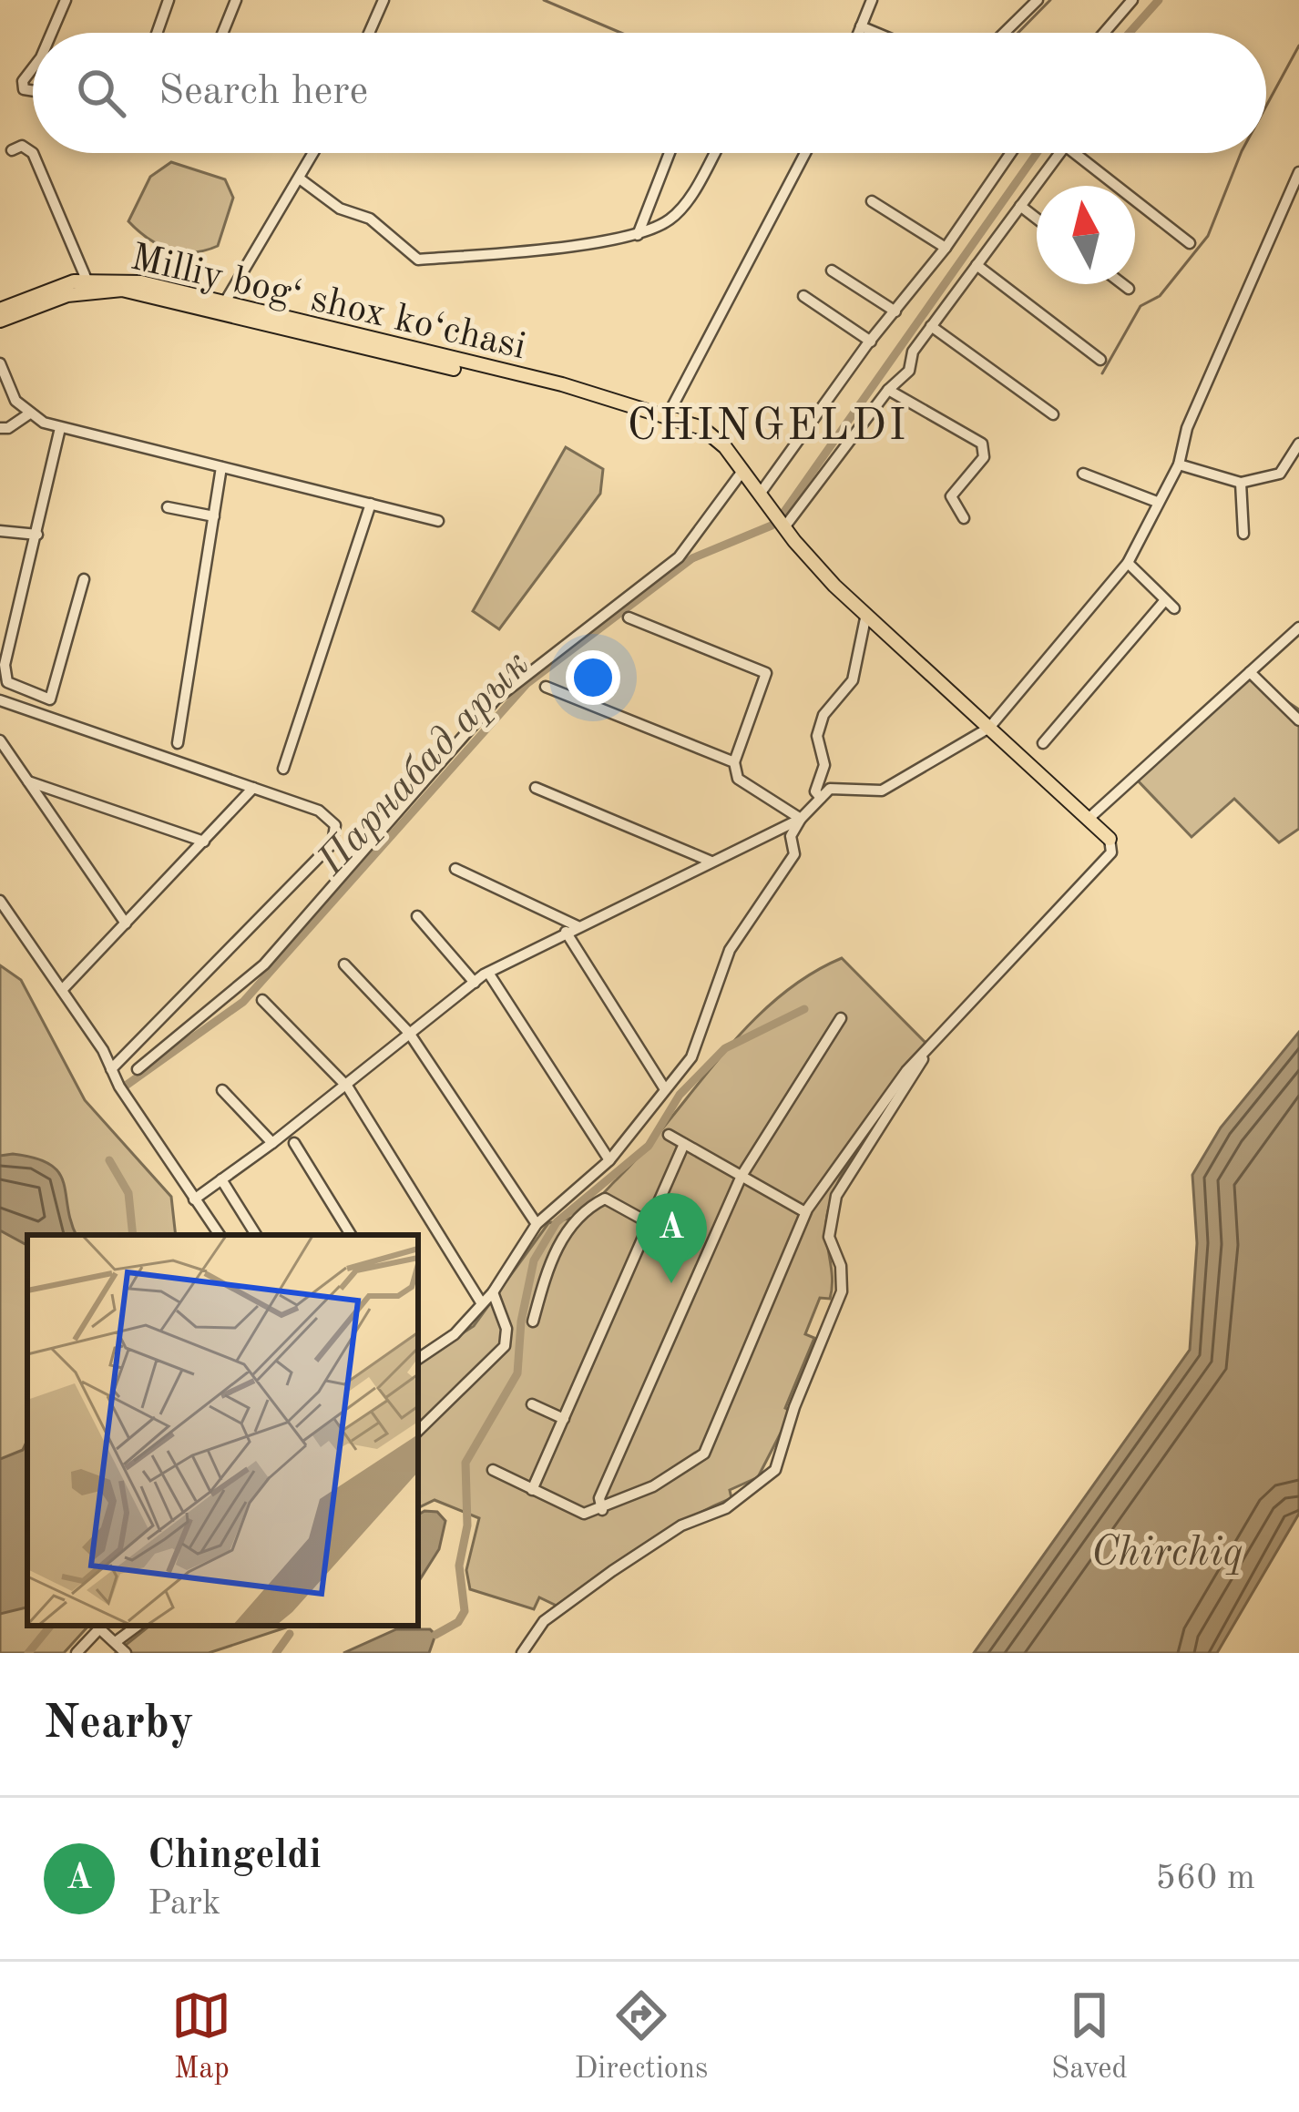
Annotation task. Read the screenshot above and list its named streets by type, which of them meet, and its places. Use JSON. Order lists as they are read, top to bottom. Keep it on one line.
{"streets":{"main road":["Milliy bog‘ shox ko‘chasi"]},"districts":["CHINGELDI"],"water":["Парнабад арык","Chirchiq"],"north":"top","page":{"search":"Search here","pins":"A","heading":"Nearby","list":[{"mark":"A","name":"Chingeldi","note":"Park","value":"560 m"}],"nav":["Map","Directions","Saved"]}}
